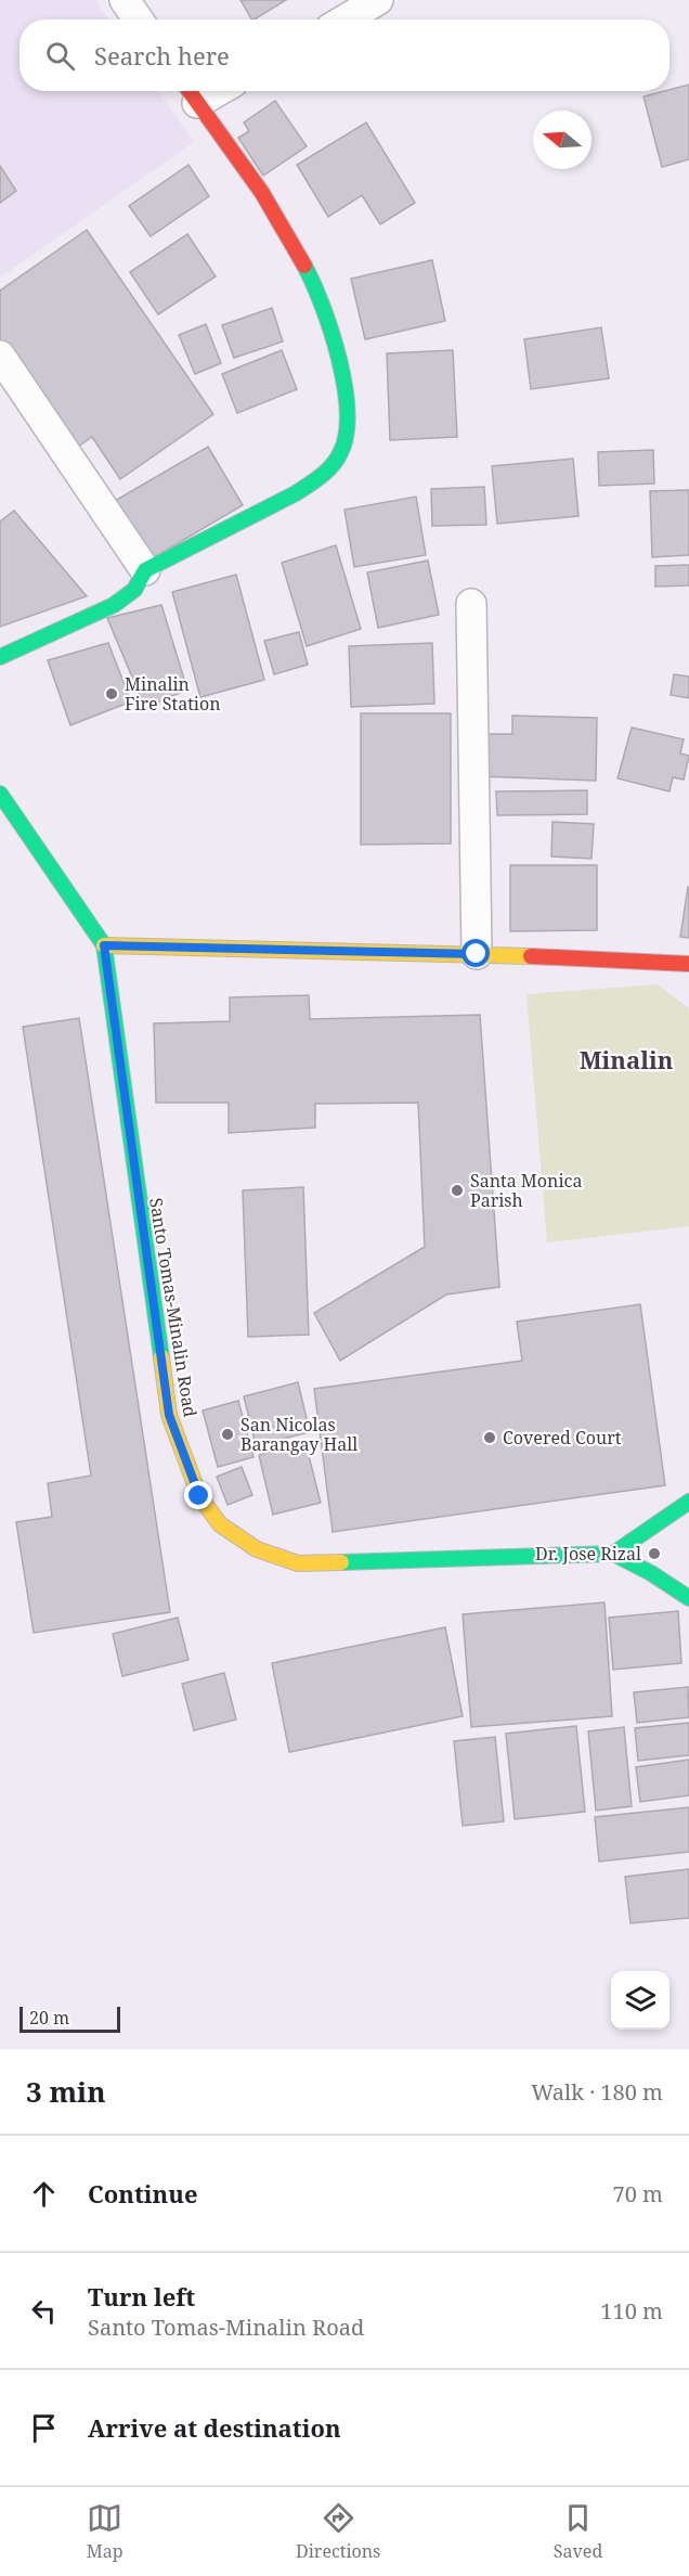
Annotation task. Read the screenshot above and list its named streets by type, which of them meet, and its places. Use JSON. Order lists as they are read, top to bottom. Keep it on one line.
{"streets":{"street":["Santo Tomas-Minalin Road"]},"districts":["Minalin"],"places":["Minalin Fire Station","Santa Monica Parish","San Nicolas Barangay Hall","Covered Court","Dr. Jose Rizal"],"scale_bar":"20 m","north":"left","page":{"search":"Search here","scale":"20 m","heading":["3 min","Walk · 180 m"],"list":[["Continue","70 m"],["Turn left","Santo Tomas-Minalin Road","110 m"],"Arrive at destination"],"nav":["Map","Directions","Saved"]}}
